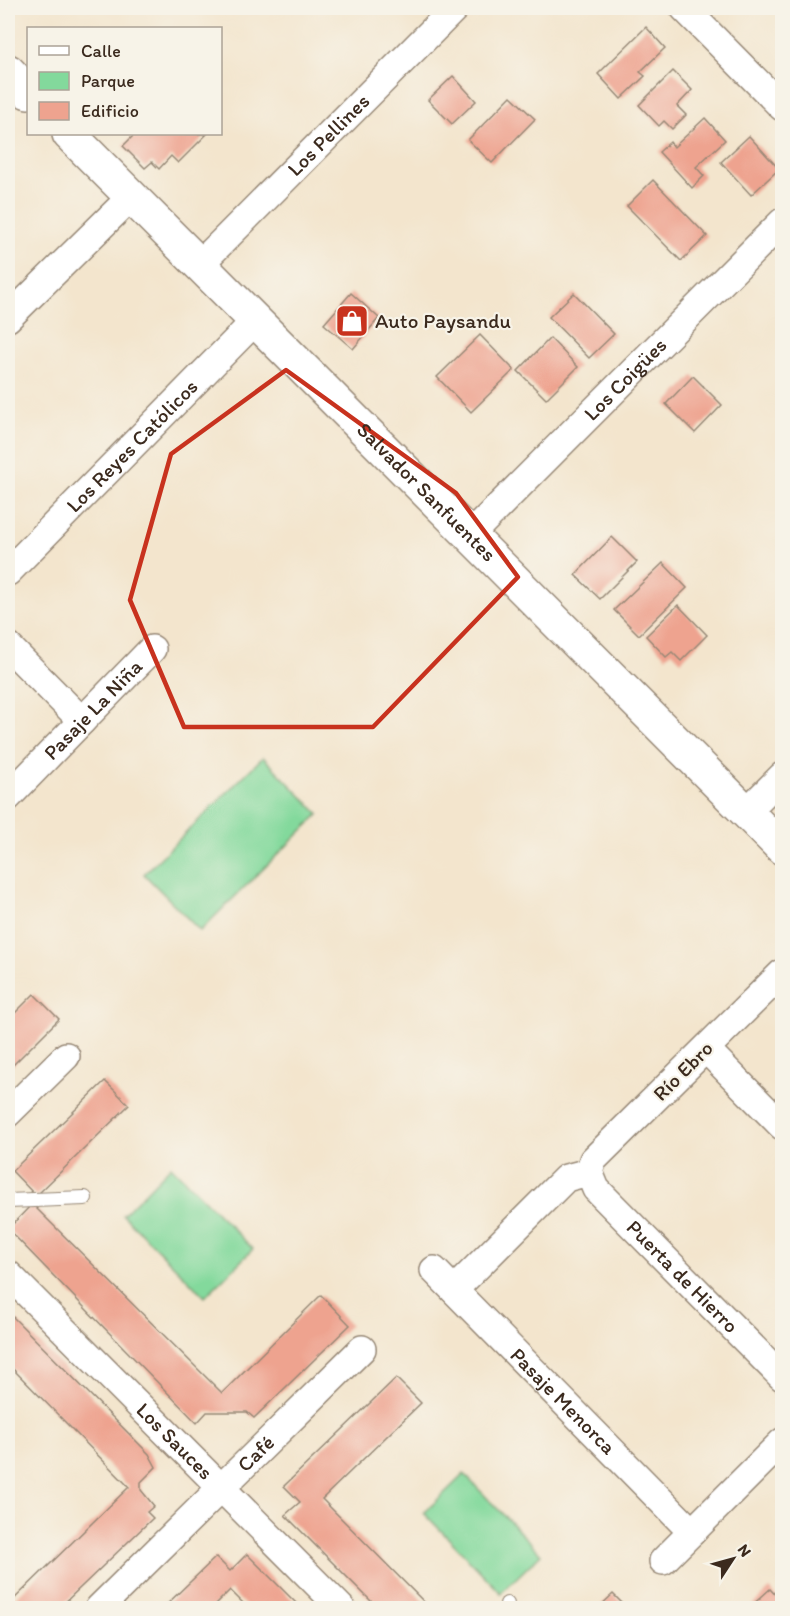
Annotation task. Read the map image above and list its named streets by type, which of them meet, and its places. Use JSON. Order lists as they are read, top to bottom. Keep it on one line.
{"streets":{"street":["Los Pellines","Los Coigües","Los Reyes Católicos","Salvador Sanfuentes","Pasaje La Niña","Río Ebro","Puerta de Hierro","Pasaje Menorca","Los Sauces","Café"]},"crossings":[["Los Pellines","Salvador Sanfuentes"],["Los Coigües","Salvador Sanfuentes"],["Los Reyes Católicos","Salvador Sanfuentes"],["Río Ebro","Puerta de Hierro"],["Los Sauces","Café"]],"places":{"shop":["Auto Paysandu"]},"legend":["Calle","Parque","Edificio"],"north":"top right"}
